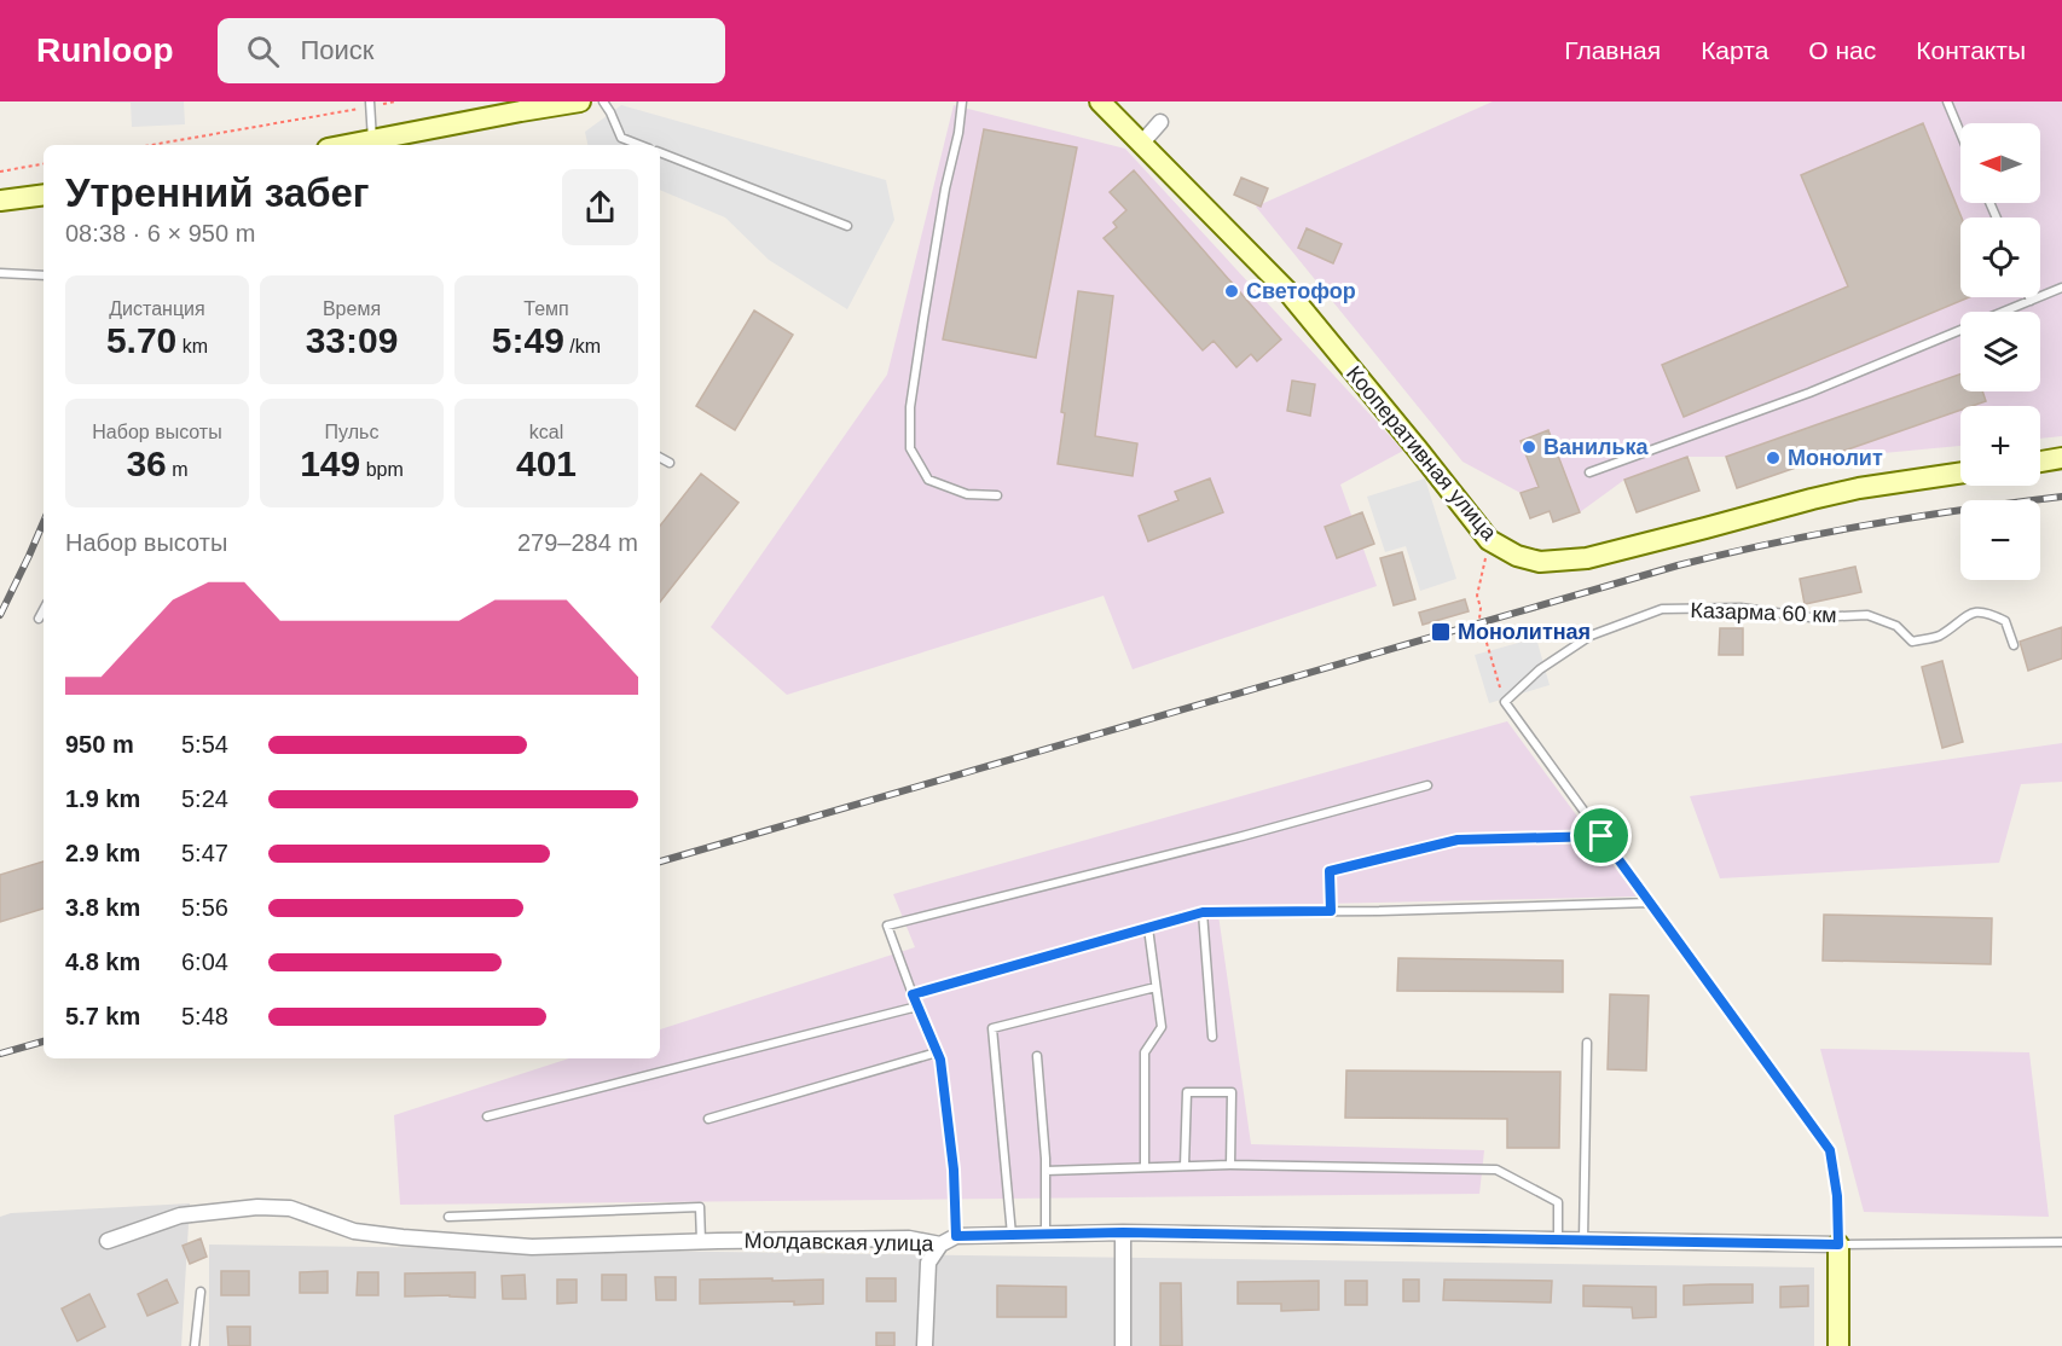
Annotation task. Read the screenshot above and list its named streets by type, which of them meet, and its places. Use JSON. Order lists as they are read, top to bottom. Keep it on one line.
{"streets":{"street":["Кооперативная улица","Молдавская улица"],"lane":["Казарма 60 км"]},"places":{"other":["Светофор","Ванилька","Монолит"],"transit":["Монолитная"]},"north":"left","page":{"header":"Runloop","search":"Поиск","nav":["Главная","Карта","О нас","Контакты"],"map_buttons":["+","−"],"heading":["Утренний забег","08:38 · 6 × 950 m"],"stats":[["Дистанция","5.70 km"],["Время","33:09"],["Темп","5:49 /km"],["Набор высоты","36 m"],["Пульс","149 bpm"],["kcal","401"]],"chart":["Набор высоты","279–284 m"],"list":[{"name":"950 m","note":"5:54"},{"name":"1.9 km","note":"5:24"},{"name":"2.9 km","note":"5:47"},{"name":"3.8 km","note":"5:56"},{"name":"4.8 km","note":"6:04"},{"name":"5.7 km","note":"5:48"}]}}
